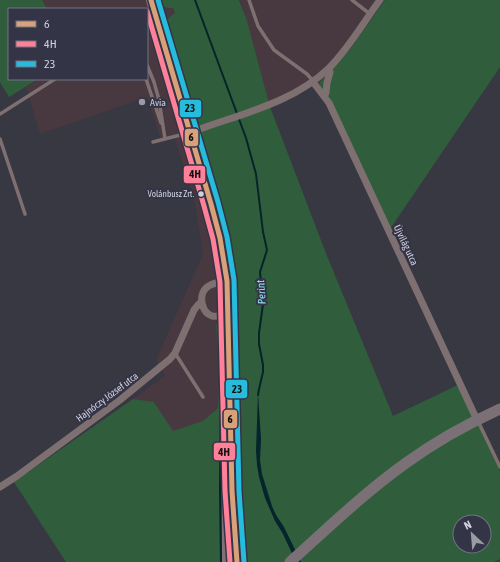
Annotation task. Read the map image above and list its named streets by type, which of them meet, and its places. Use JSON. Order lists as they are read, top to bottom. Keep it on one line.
{"streets":{"street":["Újvilág utca","Hajnóczy József utca"]},"water":["Perint"],"places":["Avia","Volánbusz Zrt."],"lines":["transit line 6","transit line 23","transit line 4H"],"legend":["6","4H","23"],"north":"top left"}
